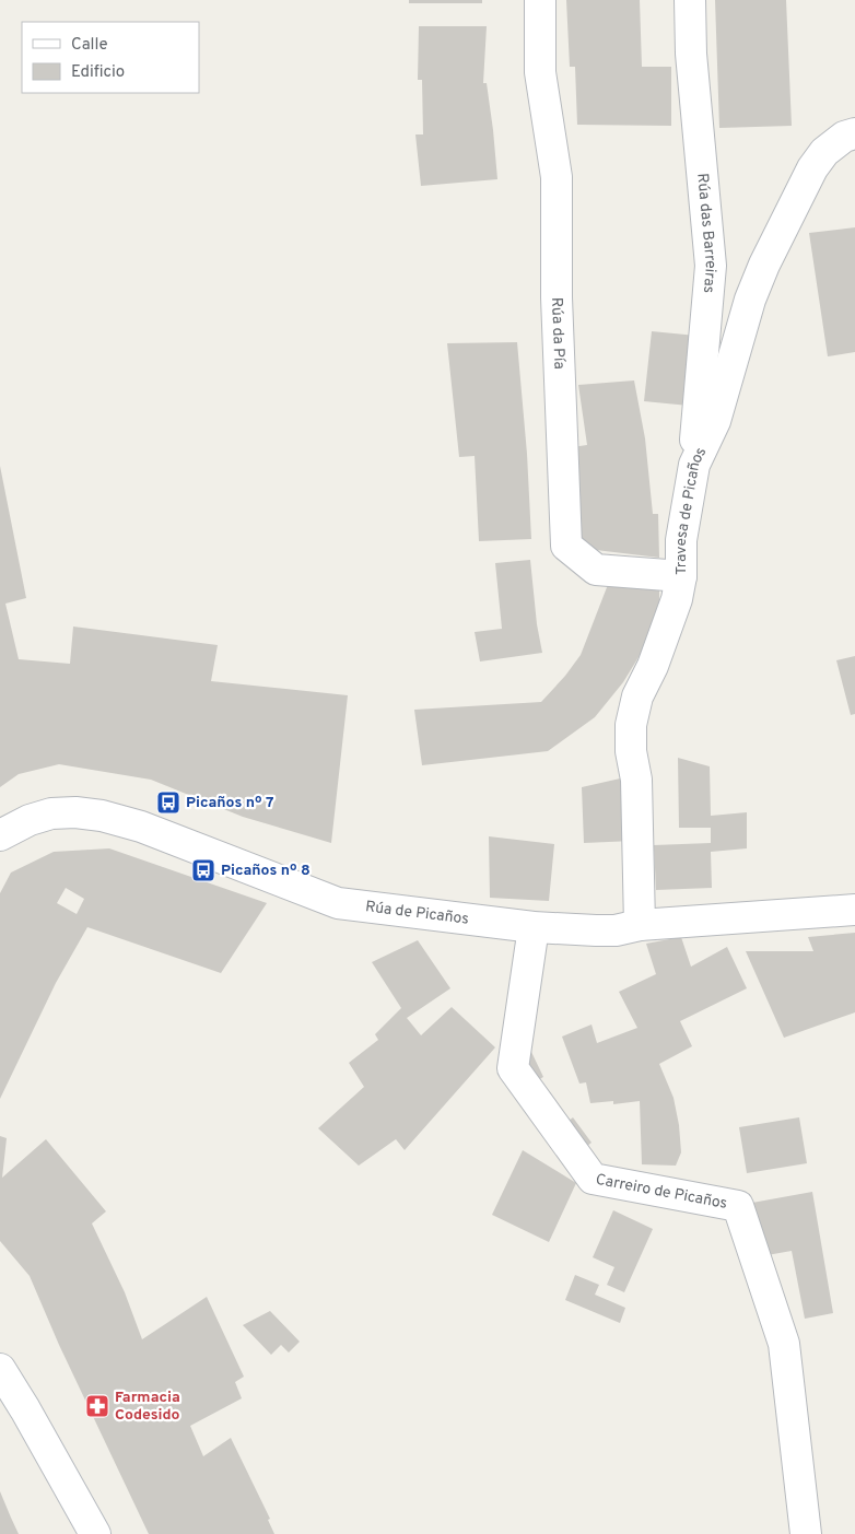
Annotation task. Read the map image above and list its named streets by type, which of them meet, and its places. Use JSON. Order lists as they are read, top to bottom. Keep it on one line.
{"streets":{"street":["Rúa das Barreiras","Rúa da Pía","Travesa de Picaños","Rúa de Picaños","Carreiro de Picaños"]},"crossings":[["Rúa das Barreiras","Travesa de Picaños"],["Rúa da Pía","Travesa de Picaños"],["Travesa de Picaños","Rúa de Picaños"],["Rúa de Picaños","Carreiro de Picaños"]],"places":{"bus stop":["Picaños nº 7","Picaños nº 8"],"pharmacy":["Farmacia Codesido"]},"legend":["Calle","Edificio"]}
